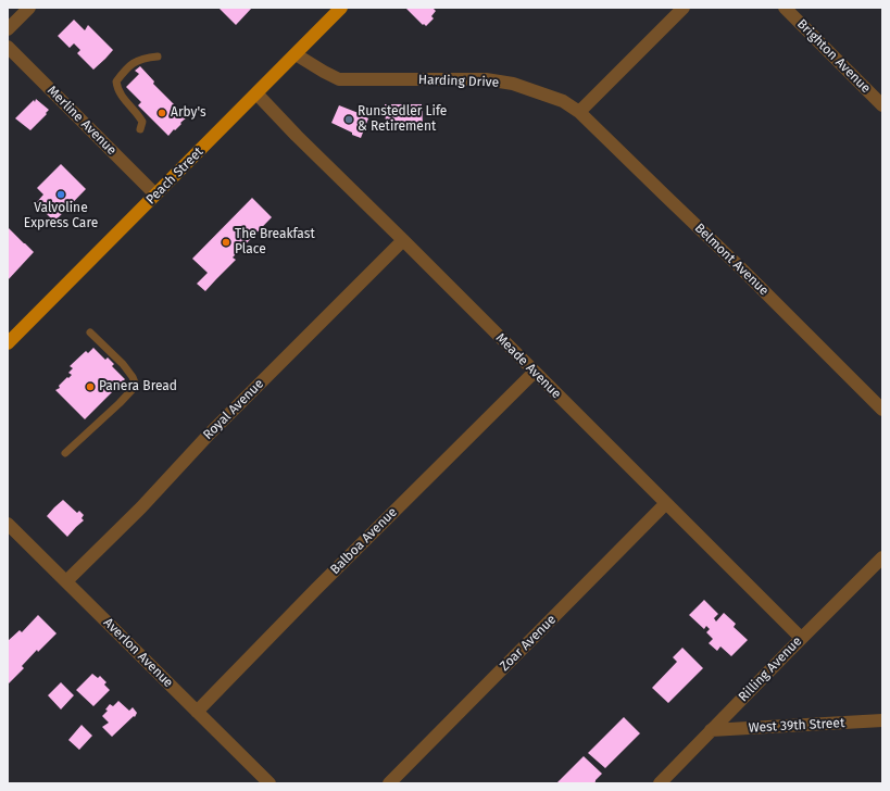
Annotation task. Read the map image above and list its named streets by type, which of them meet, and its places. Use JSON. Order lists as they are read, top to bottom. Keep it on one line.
{"streets":{"main road":["Peach Street"],"street":["Brighton Avenue","Harding Drive","Merline Avenue","Belmont Avenue","Meade Avenue","Royal Avenue","Balboa Avenue","Zoar Avenue","Averlon Avenue","Rilling Avenue","West 39th Street"]},"crossings":[["Harding Drive","Peach Street"],["Harding Drive","Belmont Avenue"],["Merline Avenue","Peach Street"],["Peach Street","Meade Avenue"],["Meade Avenue","Royal Avenue"],["Meade Avenue","Balboa Avenue"],["Meade Avenue","Zoar Avenue"],["Meade Avenue","Rilling Avenue"],["Royal Avenue","Averlon Avenue"],["Balboa Avenue","Averlon Avenue"],["Rilling Avenue","West 39th Street"]],"places":["Arby's","Runstedler Life & Retirement","Valvoline Express Care","The Breakfast Place","Panera Bread"]}
